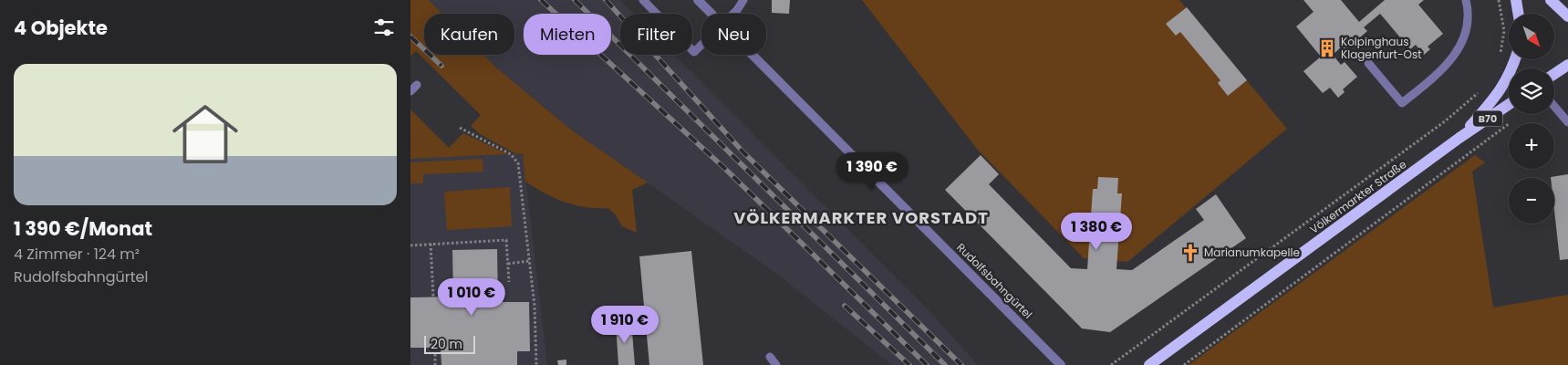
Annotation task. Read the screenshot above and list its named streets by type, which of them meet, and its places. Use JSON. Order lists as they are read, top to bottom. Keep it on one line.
{"streets":{"main road":["B70","Völkermarkter Straße"],"street":["Rudolfsbahngürtel"]},"crossings":[["B70","Völkermarkter Straße"]],"districts":["VÖLKERMARKTER VORSTADT"],"places":{"building":["Kolpinghaus Klagenfurt-Ost"],"church":["Marianumkapelle"]},"scale_bar":"20 m","north":"bottom right","page":{"heading":"4 Objekte","map_buttons":["+","−"],"chip":["Kaufen","Mieten","Filter","Neu"],"list":[{"name":"1 390 €/Monat","note":"4 Zimmer · 124 m² · Rudolfsbahngürtel"}],"price":["1 390 €","1 380 €","1 010 €","1 910 €"],"scale":"20 m"}}
